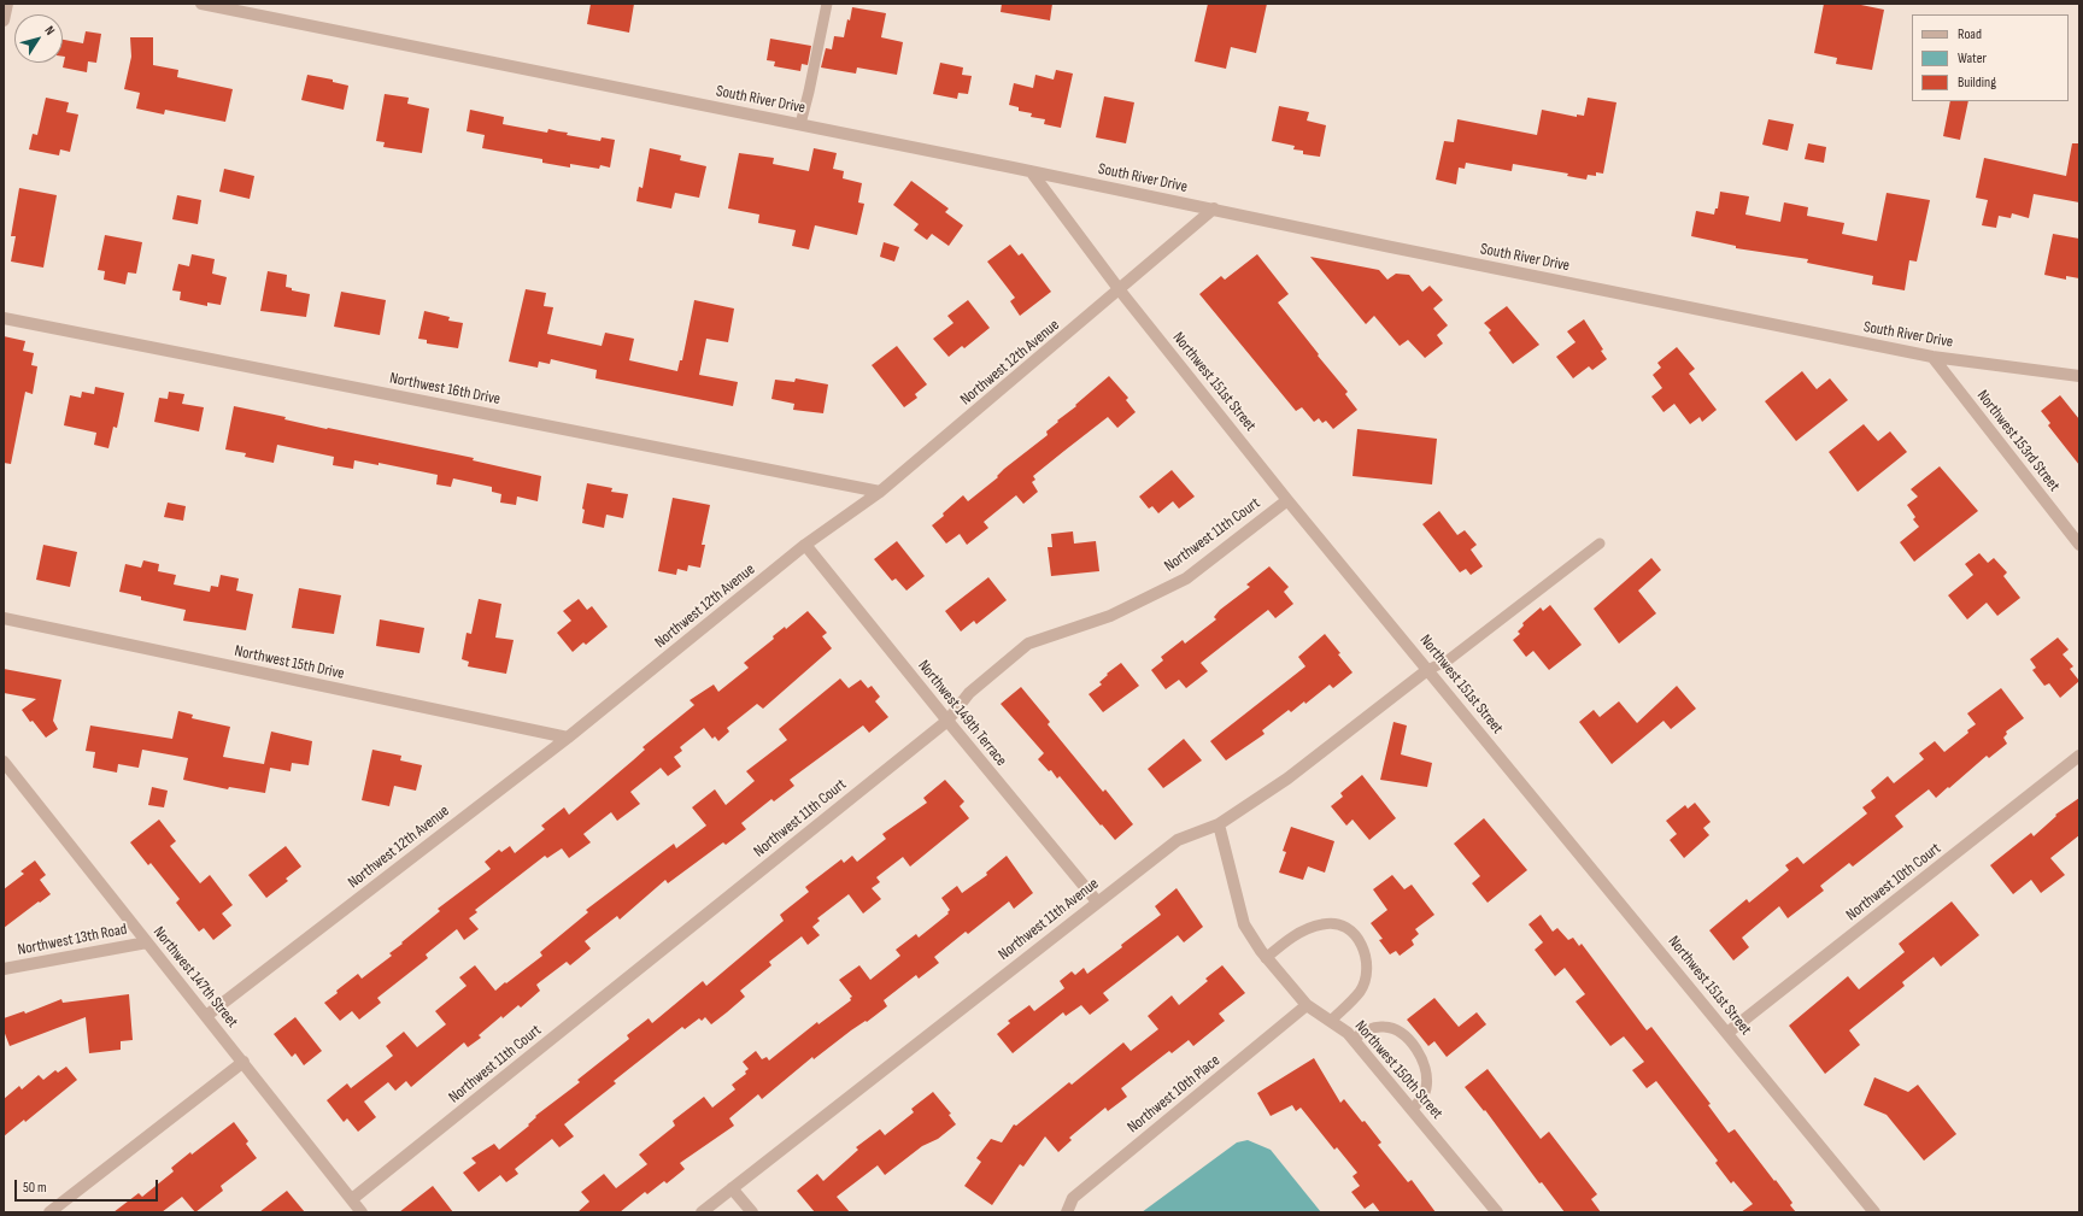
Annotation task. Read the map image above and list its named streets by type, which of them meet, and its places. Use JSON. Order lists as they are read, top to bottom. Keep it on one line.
{"streets":{"street":["South River Drive","Northwest 12th Avenue","Northwest 151st Street","Northwest 16th Drive","Northwest 153rd Street","Northwest 11th Court","Northwest 15th Drive","Northwest 149th Terrace","Northwest 10th Court","Northwest 11th Avenue","Northwest 13th Road","Northwest 147th Street","Northwest 150th Street","Northwest 10th Place"]},"crossings":[["South River Drive","Northwest 12th Avenue"],["South River Drive","Northwest 151st Street"],["South River Drive","Northwest 153rd Street"],["Northwest 12th Avenue","Northwest 151st Street"],["Northwest 12th Avenue","Northwest 16th Drive"],["Northwest 12th Avenue","Northwest 15th Drive"],["Northwest 12th Avenue","Northwest 149th Terrace"],["Northwest 12th Avenue","Northwest 147th Street"],["Northwest 151st Street","Northwest 11th Court"],["Northwest 151st Street","Northwest 10th Court"],["Northwest 151st Street","Northwest 11th Avenue"],["Northwest 11th Court","Northwest 149th Terrace"],["Northwest 11th Court","Northwest 147th Street"],["Northwest 149th Terrace","Northwest 11th Avenue"],["Northwest 11th Avenue","Northwest 150th Street"],["Northwest 13th Road","Northwest 147th Street"],["Northwest 150th Street","Northwest 10th Place"]],"legend":["Road","Water","Building"],"scale_bar":"50 m","north":"top right"}
